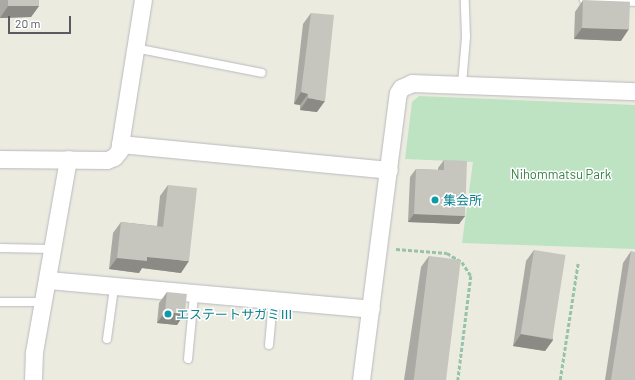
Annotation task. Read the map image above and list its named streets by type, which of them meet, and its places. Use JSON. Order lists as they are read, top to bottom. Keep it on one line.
{"parks":["Nihommatsu Park"],"places":["集会所","エステートサガミⅢ"],"scale_bar":"20 m"}
